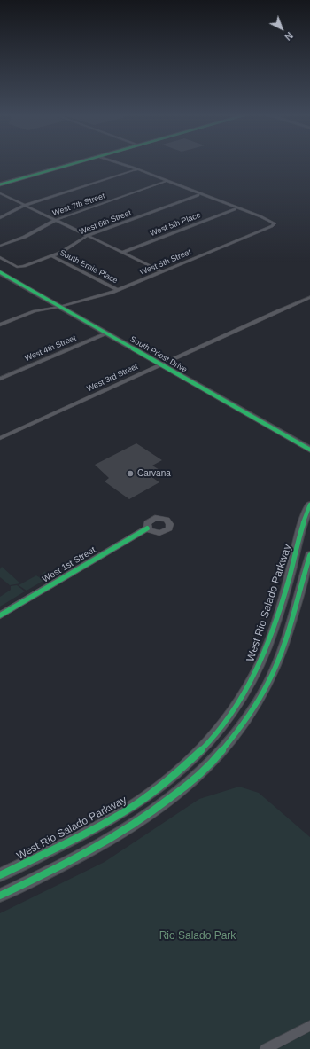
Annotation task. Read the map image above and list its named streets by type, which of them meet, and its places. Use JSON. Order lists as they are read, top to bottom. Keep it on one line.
{"streets":{"main road":["South Priest Drive","West Rio Salado Parkway"],"street":["West 7th Street","West 6th Street","West 5th Place","West 5th Street","South Ernie Place","West 4th Street","West 3rd Street","West 1st Street"]},"crossings":[["West 6th Street","South Ernie Place"],["West 5th Street","South Ernie Place"],["West 5th Street","South Priest Drive"],["West 4th Street","South Priest Drive"],["South Priest Drive","West 3rd Street"]],"parks":["Rio Salado Park"],"places":["Carvana"],"north":"bottom right"}
